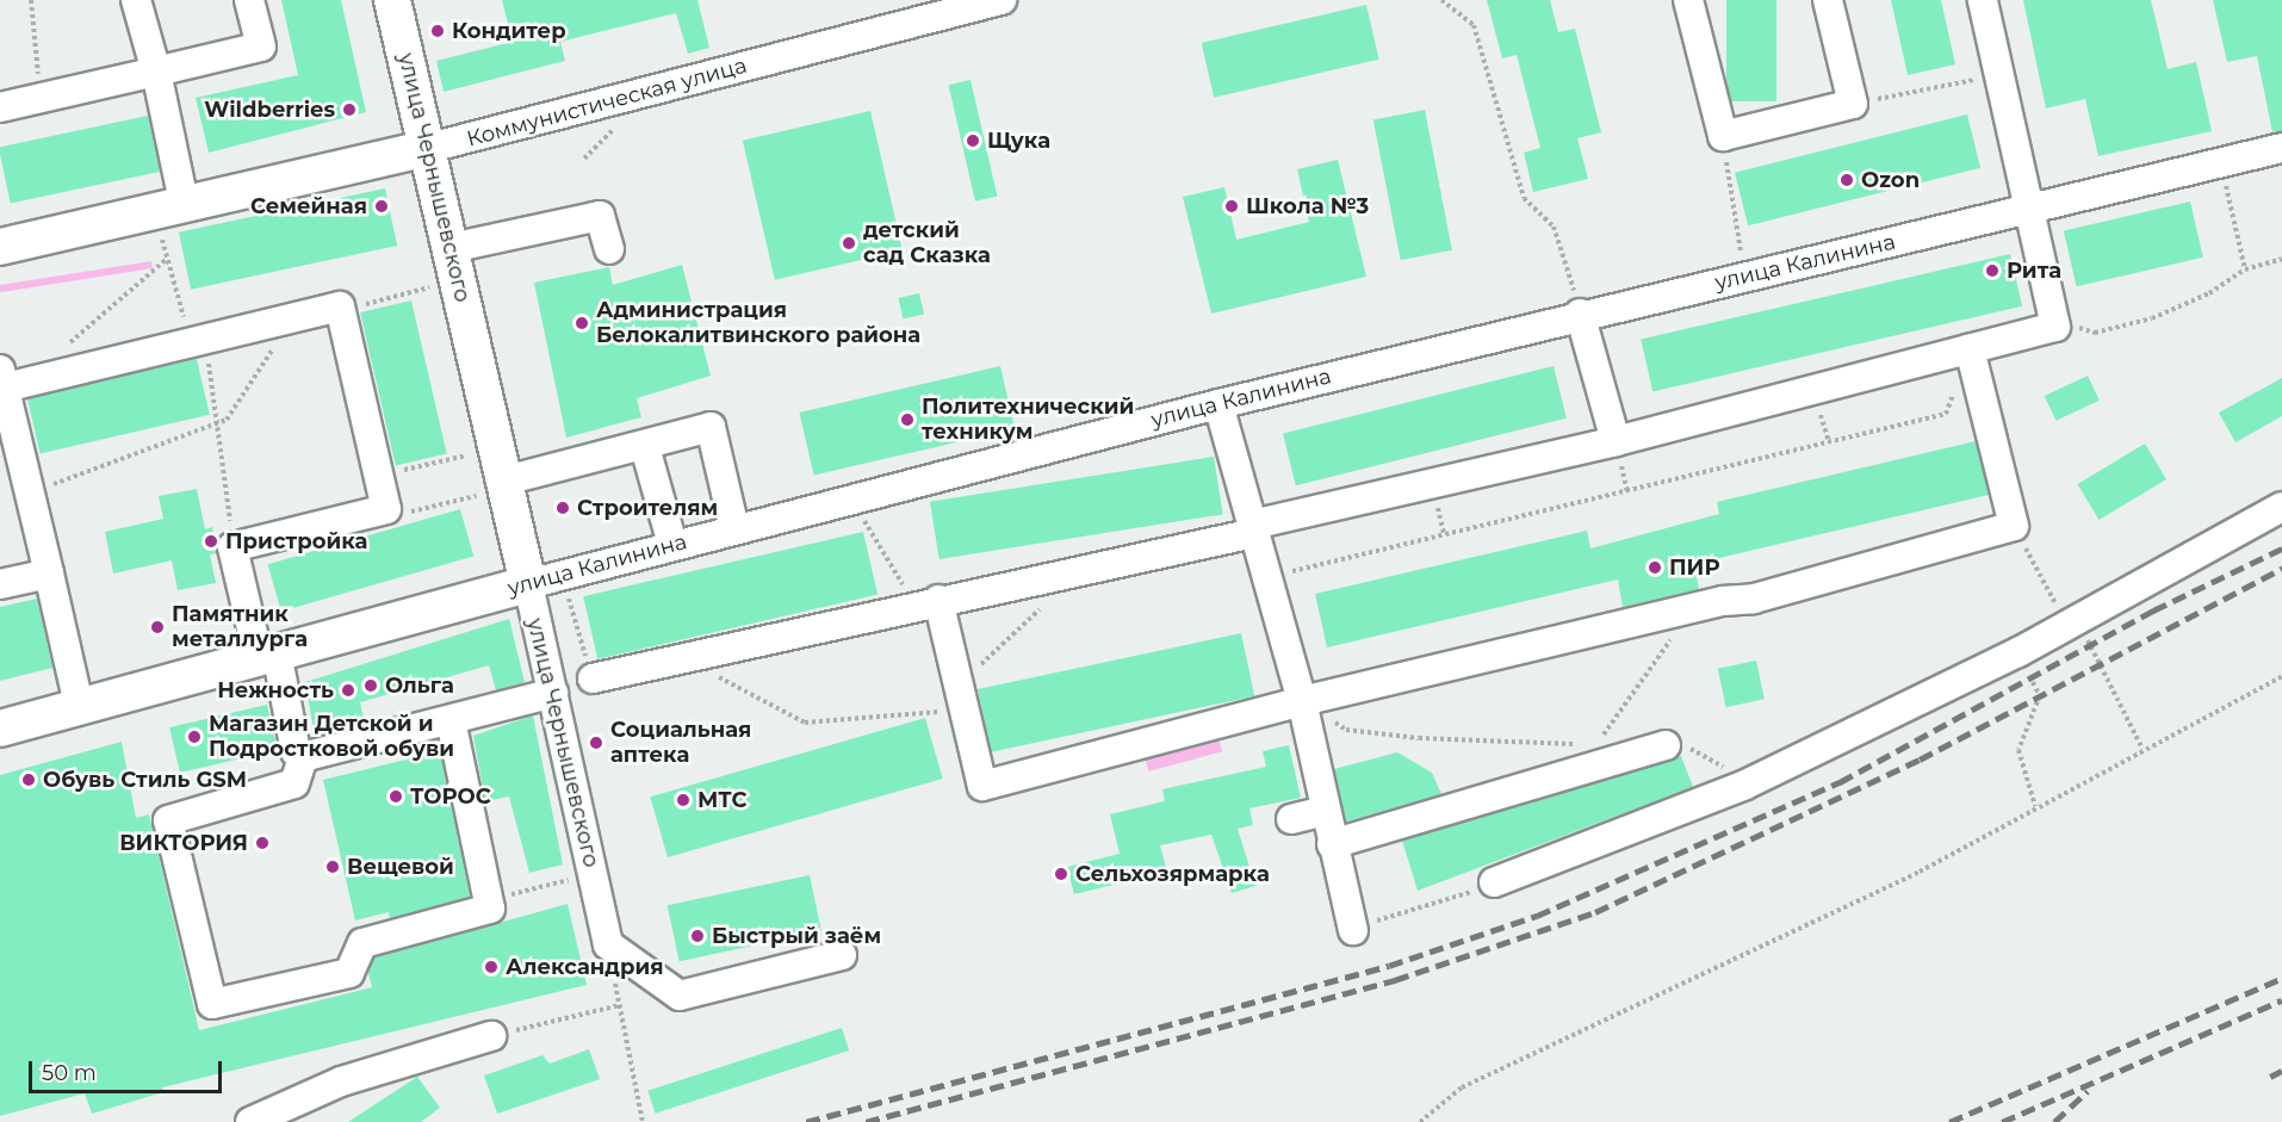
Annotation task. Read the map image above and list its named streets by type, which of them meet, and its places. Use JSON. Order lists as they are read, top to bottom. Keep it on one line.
{"streets":{"main road":["Коммунистическая улица","улица Чернышевского","улица Калинина"]},"crossings":[["Коммунистическая улица","улица Чернышевского"],["улица Чернышевского","улица Калинина"]],"places":["Кондитер","Wildberries","Щука","Ozon","Семейная","Школа №3","детский сад Сказка","Рита","Администрация Белокалитвинского района","Политехнический техникум","Строителям","Пристройка","ПИР","Памятник металлурга","Ольга","Нежность","Магазин Детской и Подростковой обуви","Социальная аптека","Обувь Стиль GSM","ТОРОС","МТС","ВИКТОРИЯ","Вещевой","Сельхозярмарка","Быстрый заём","Александрия"],"scale_bar":"50 m"}
